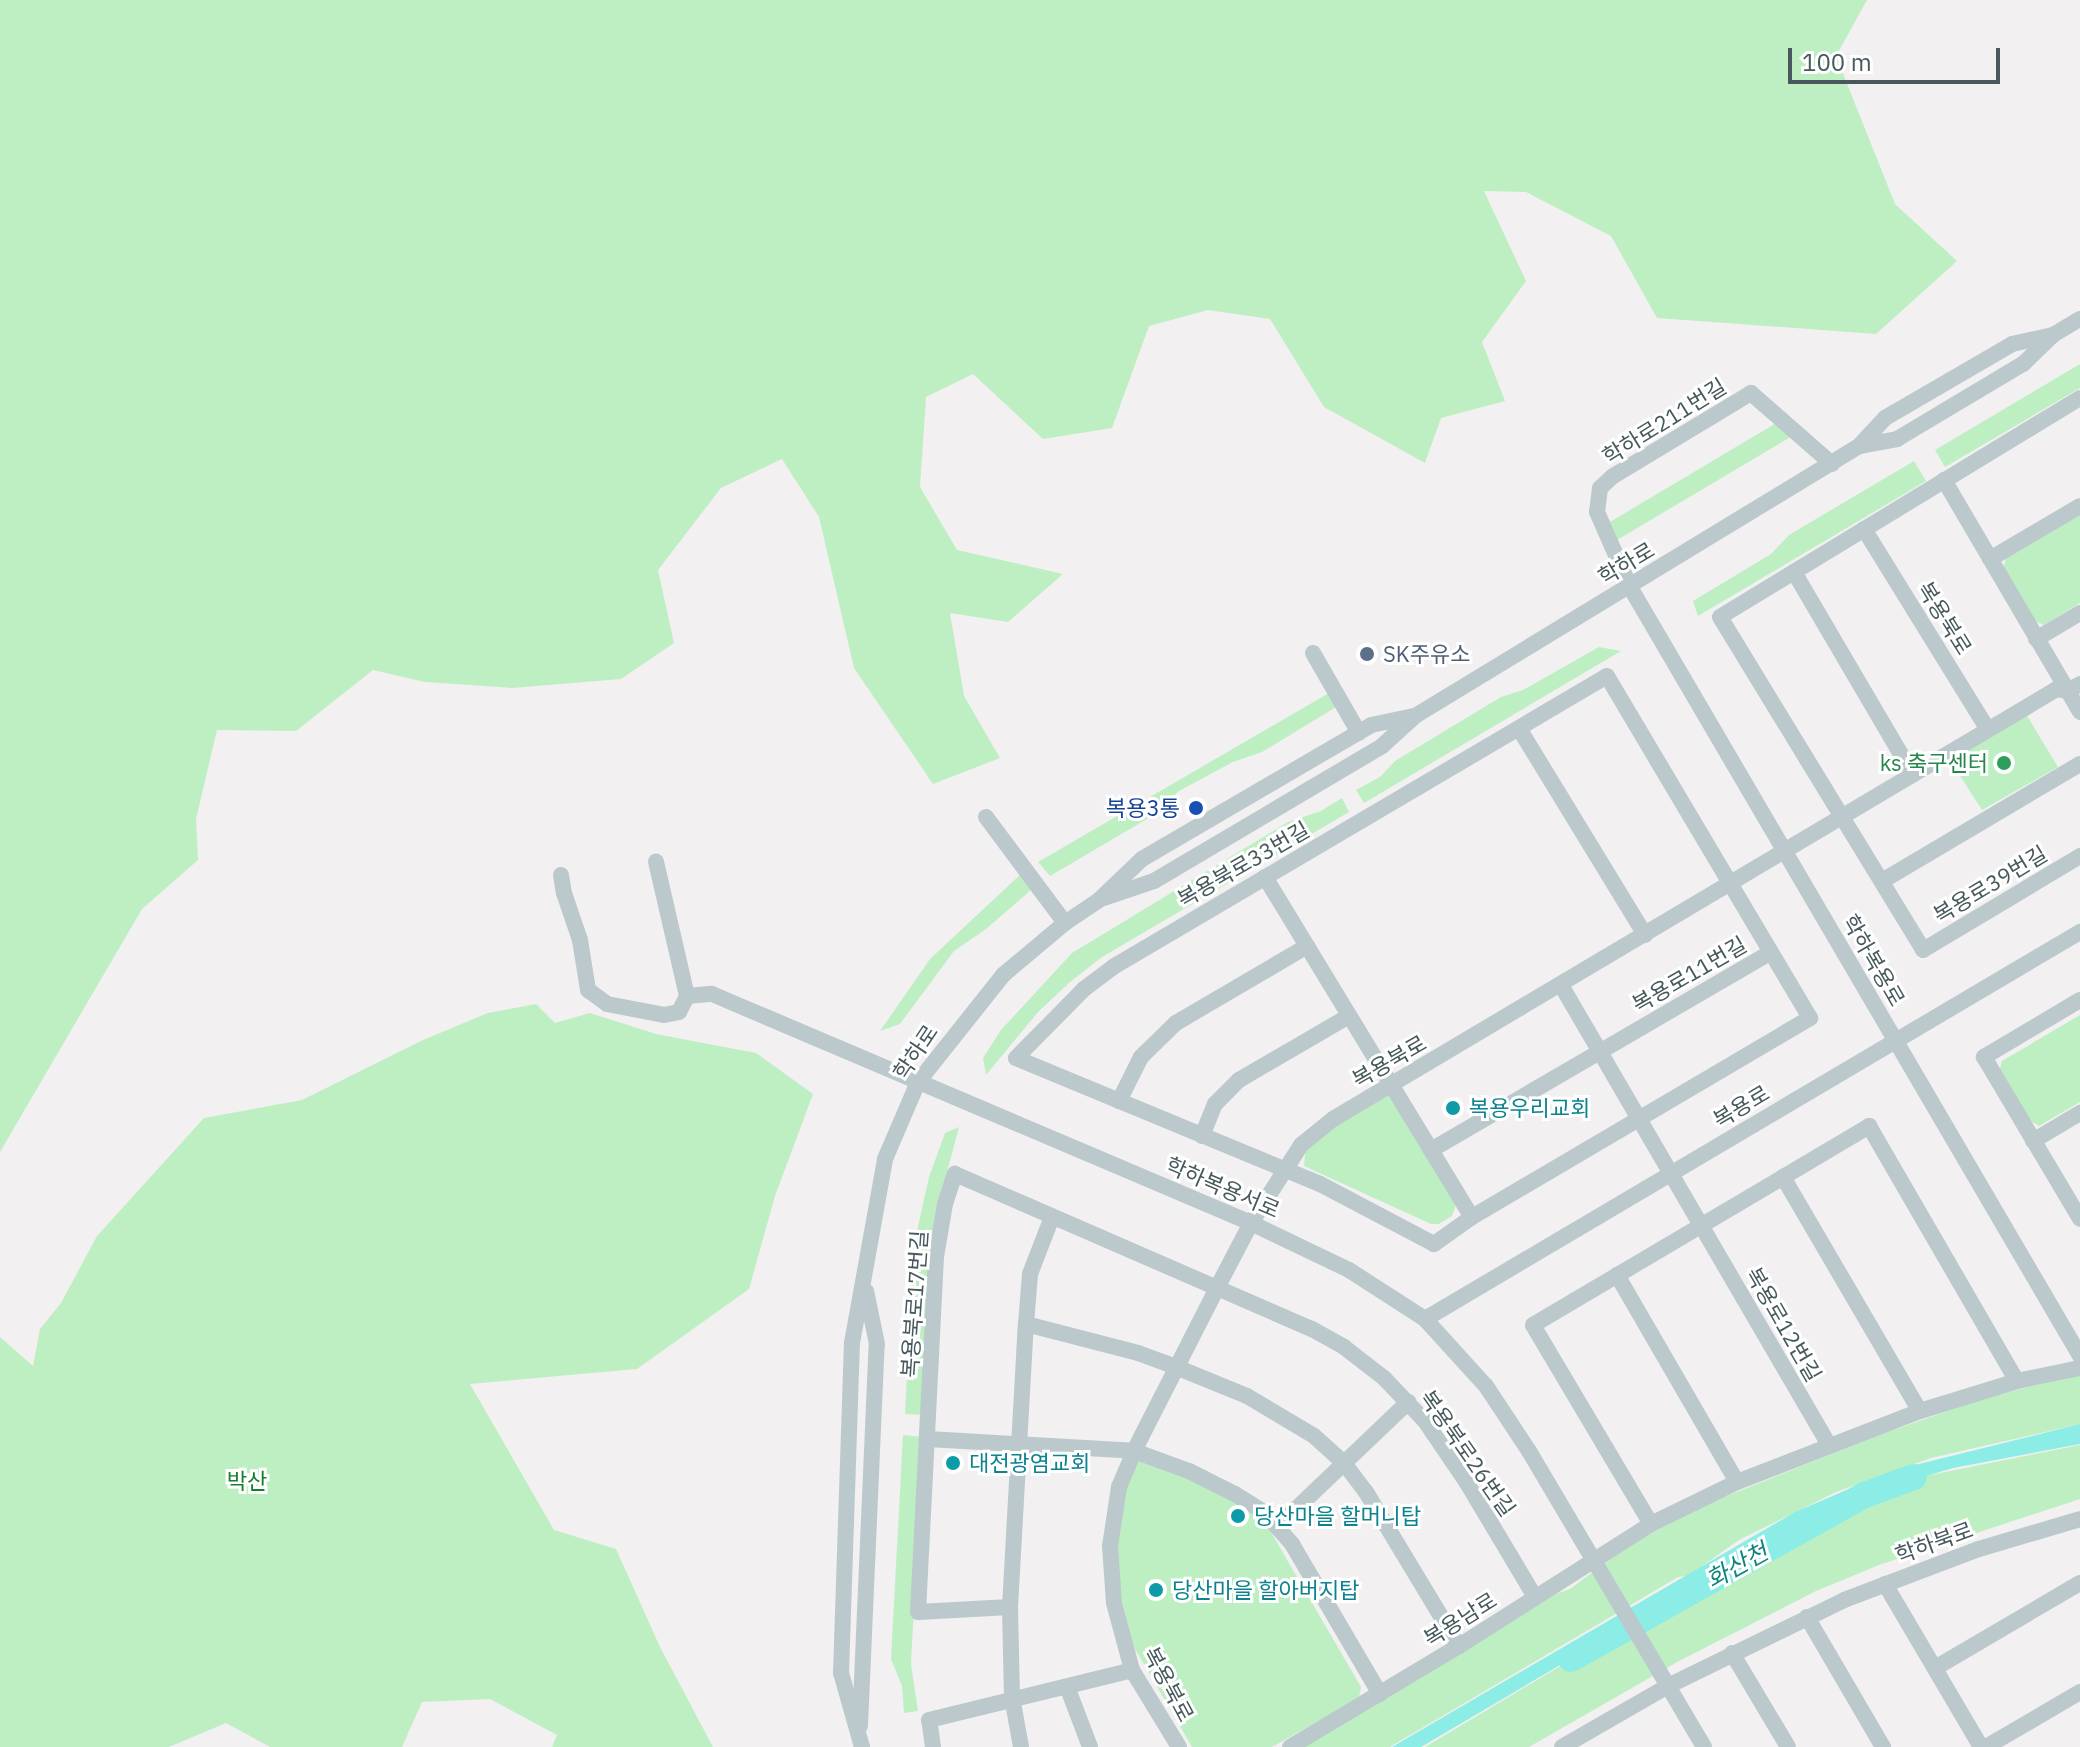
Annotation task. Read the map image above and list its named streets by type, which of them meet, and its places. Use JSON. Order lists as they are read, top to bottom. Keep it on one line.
{"streets":{"street":["학하로211번길","학하로","복용북로","복용북로33번길","복용로39번길","학하복용로","복용로11번길","복용로","학하복용서로","복용북로17번길","복용로12번길","복용북로26번길","학하북로","복용남로"]},"crossings":[["학하로211번길","학하로"],["학하로211번길","학하복용로"],["학하로","학하복용로"],["학하로","학하복용서로"],["복용북로","복용북로33번길"],["복용북로","학하복용로"],["복용북로","학하복용서로"],["복용북로","복용북로26번길"],["복용북로33번길","복용로11번길"],["학하복용로","복용로"],["복용로","학하복용서로"],["복용로","복용로12번길"],["학하복용서로","학하북로"],["학하복용서로","복용남로"],["복용로12번길","복용남로"],["복용북로26번길","복용남로"]],"water":["화산천"],"parks":["박산"],"places":["SK주유소","ks 축구센터","복용3통","복용우리교회","대전광염교회","당산마을 할머니탑","당산마을 할아버지탑"],"scale_bar":"100 m"}
